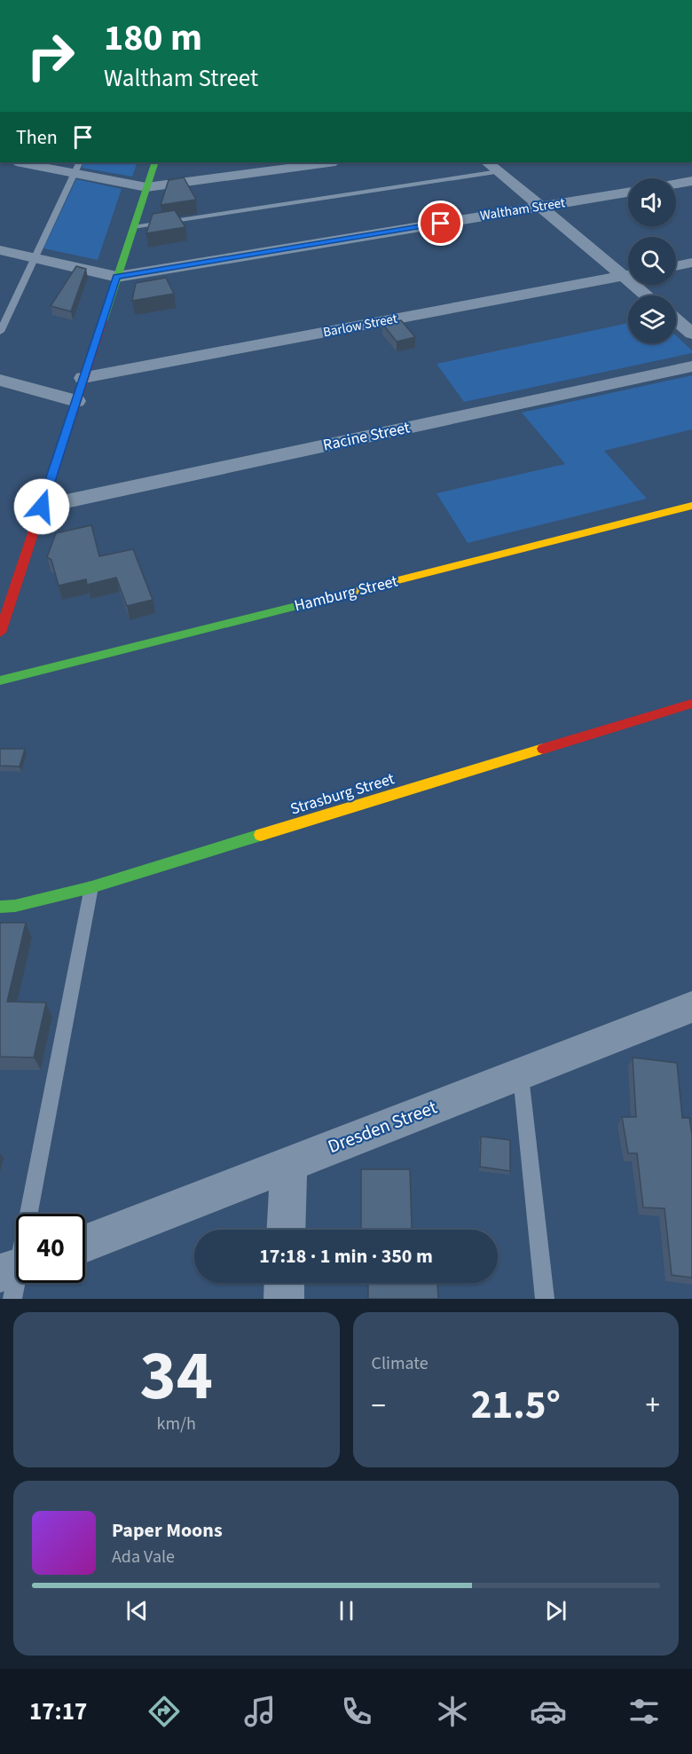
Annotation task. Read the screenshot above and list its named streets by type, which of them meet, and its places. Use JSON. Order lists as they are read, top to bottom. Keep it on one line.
{"streets":{"street":["Waltham Street","Barlow Street","Racine Street","Hamburg Street","Strasburg Street","Dresden Street"]},"page":{"turn":["180 m","Waltham Street"],"then":"Then","limit":"40","trip":"17:18 · 1 min · 350 m","tile":[["34","km/h"],"Climate"],"heat":["−","21.5°","+"],"song":["Paper Moons","Ada Vale"],"tabs":"17:17"}}
